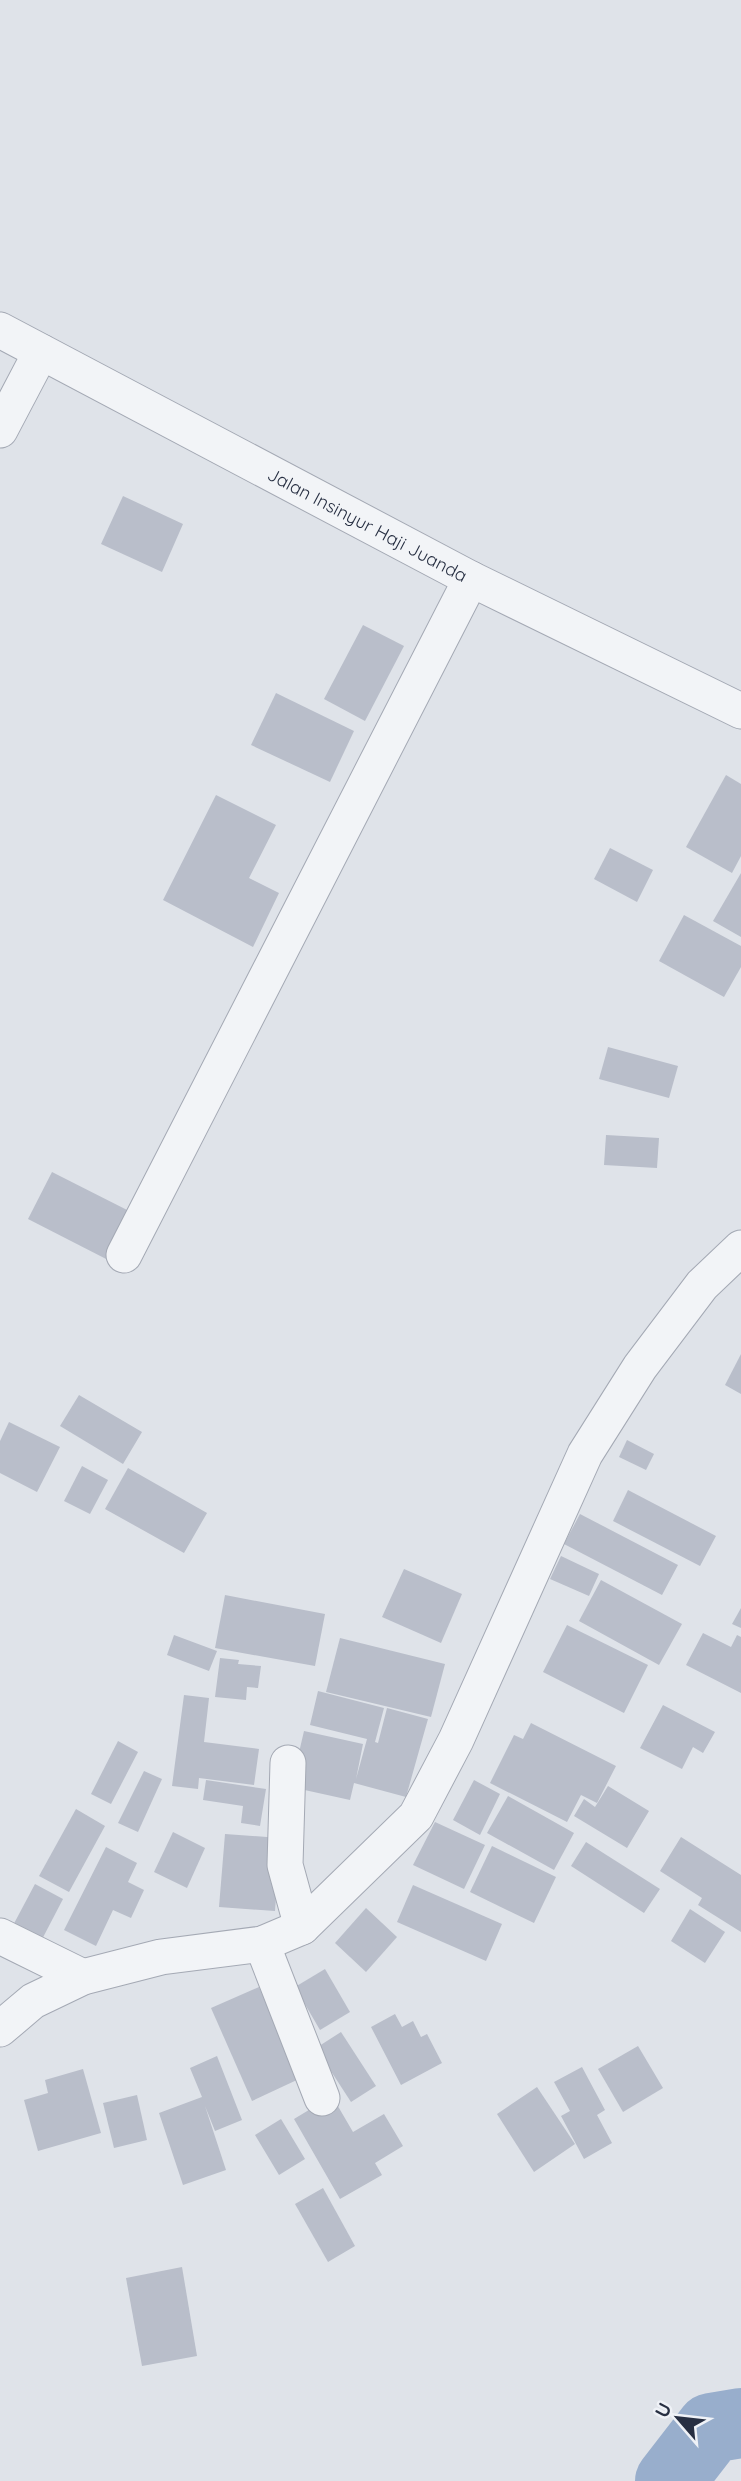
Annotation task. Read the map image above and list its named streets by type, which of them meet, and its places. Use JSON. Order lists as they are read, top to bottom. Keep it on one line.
{"streets":{"street":["Jalan Insinyur Haji Juanda"]},"north":"top left"}
